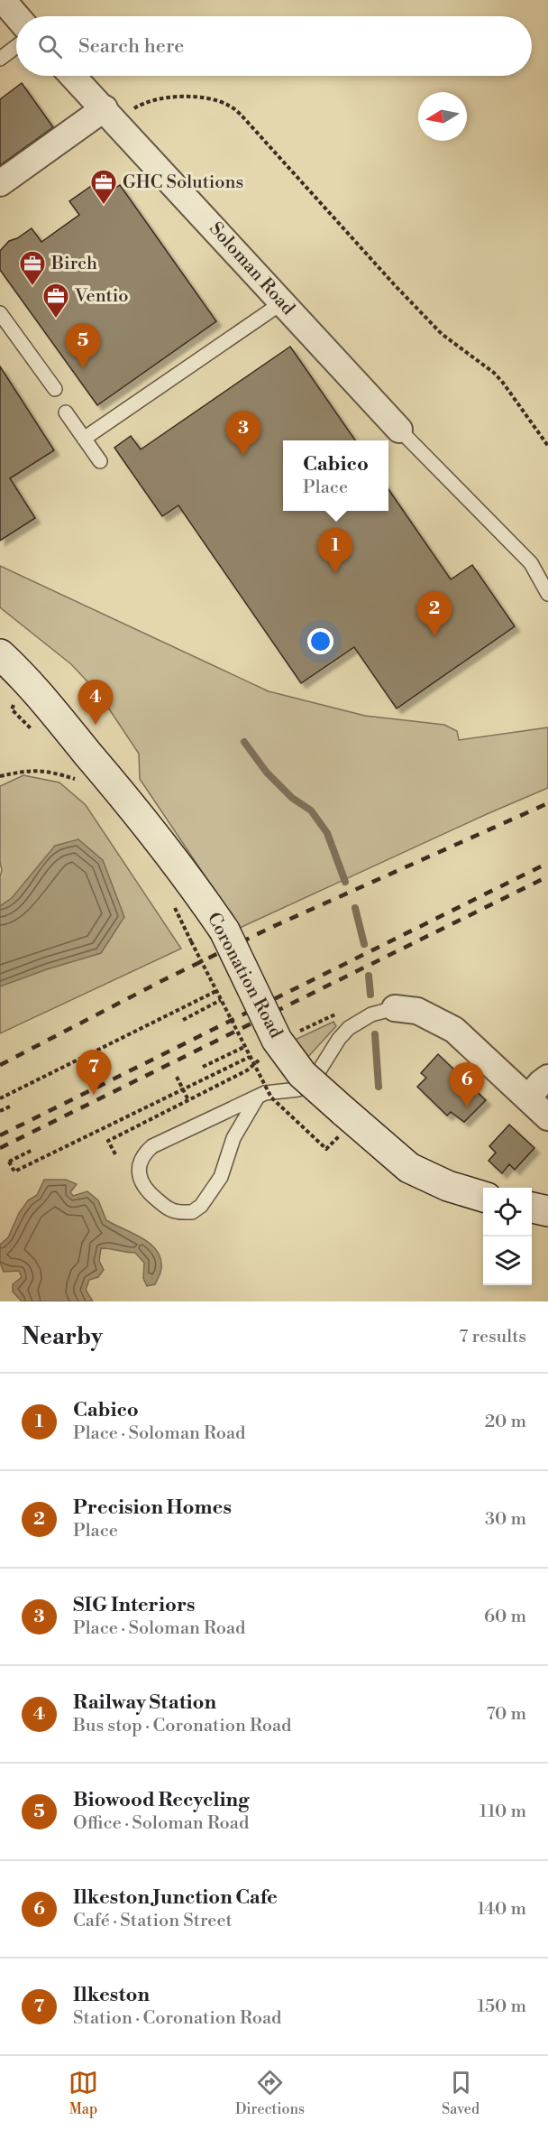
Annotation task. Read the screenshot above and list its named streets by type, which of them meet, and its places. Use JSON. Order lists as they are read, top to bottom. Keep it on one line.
{"streets":{"street":["Soloman Road","Coronation Road"]},"places":{"office":["GHC Solutions","Birch","Ventio"]},"north":"left","page":{"search":"Search here","pins":["5","3","1","2","4","7","6"],"popup":["Cabico","Place"],"heading":["Nearby","7 results"],"list":[{"mark":"1","name":"Cabico","note":"Place · Soloman Road","value":"20 m"},{"mark":"2","name":"Precision Homes","note":"Place","value":"30 m"},{"mark":"3","name":"SIG Interiors","note":"Place · Soloman Road","value":"60 m"},{"mark":"4","name":"Railway Station","note":"Bus stop · Coronation Road","value":"70 m"},{"mark":"5","name":"Biowood Recycling","note":"Office · Soloman Road","value":"110 m"},{"mark":"6","name":"Ilkeston Junction Cafe","note":"Café · Station Street","value":"140 m"},{"mark":"7","name":"Ilkeston","note":"Station · Coronation Road","value":"150 m"}],"nav":["Map","Directions","Saved"]}}
